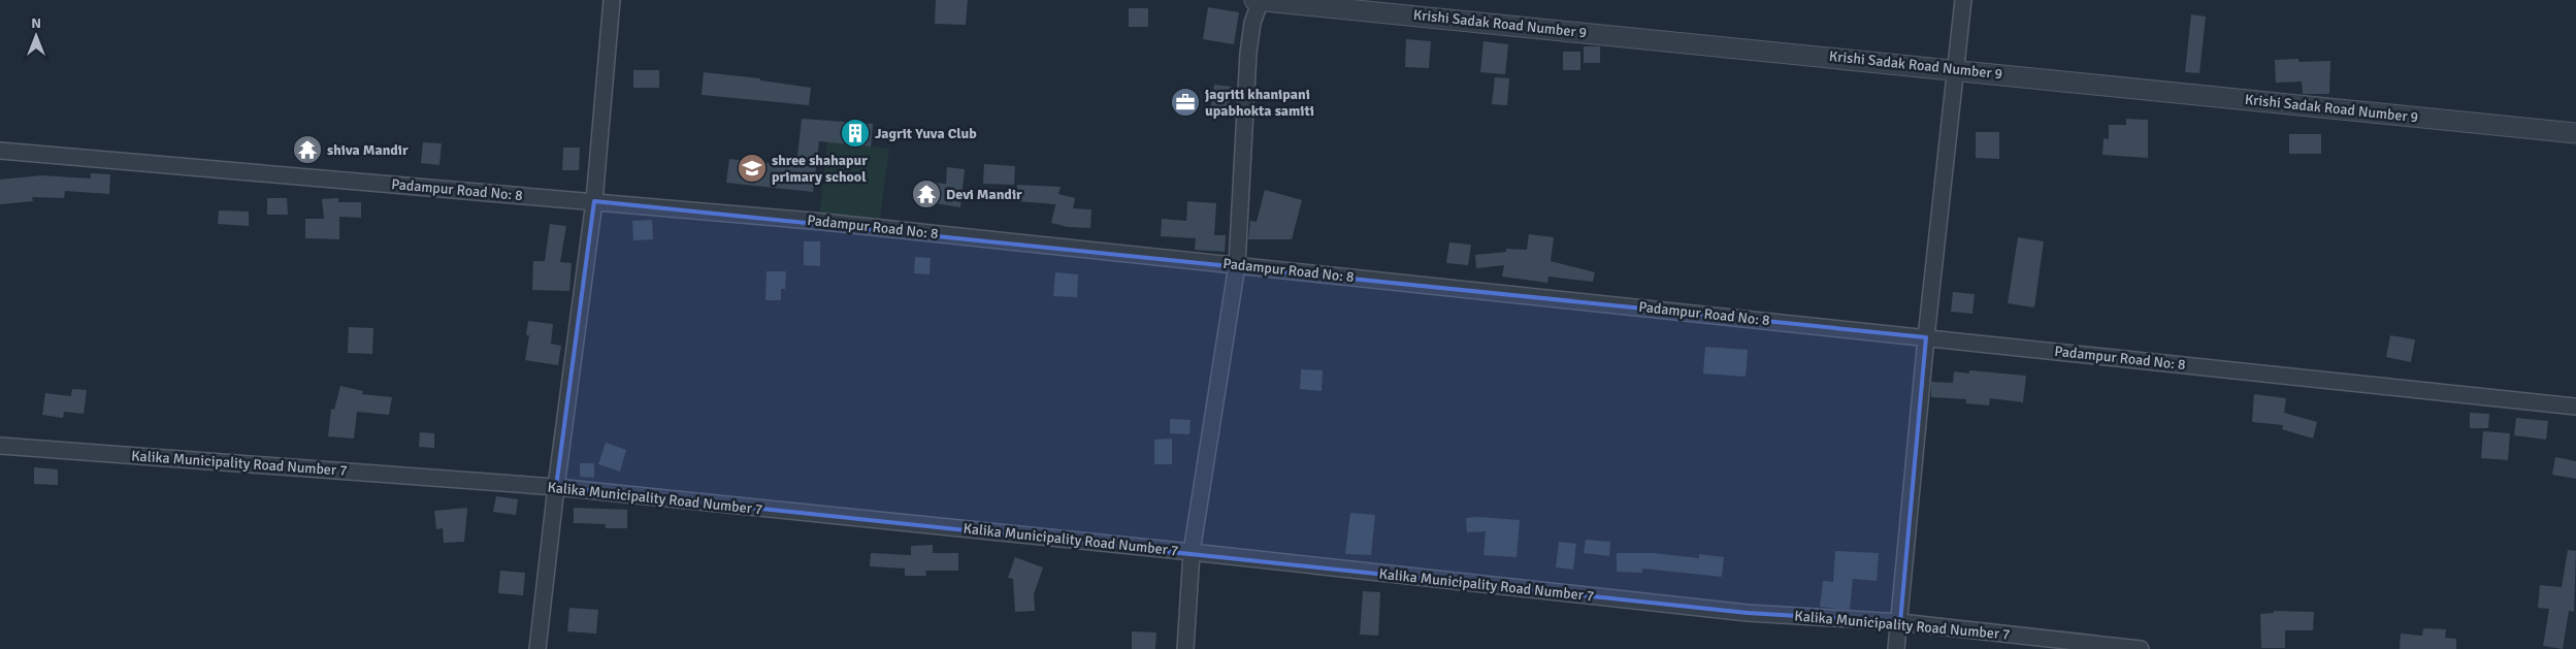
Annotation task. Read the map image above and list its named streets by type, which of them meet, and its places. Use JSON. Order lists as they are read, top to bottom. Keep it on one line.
{"streets":{"street":["Krishi Sadak Road Number 9","Padampur Road No: 8","Kalika Municipality Road Number 7"]},"places":{"office":["jagriti khanipani upabhokta samiti"],"building":["Jagrit Yuva Club"],"temple":["shiva Mandir","Devi Mandir"],"school or university":["shree shahapur primary school"]},"north":"top"}
